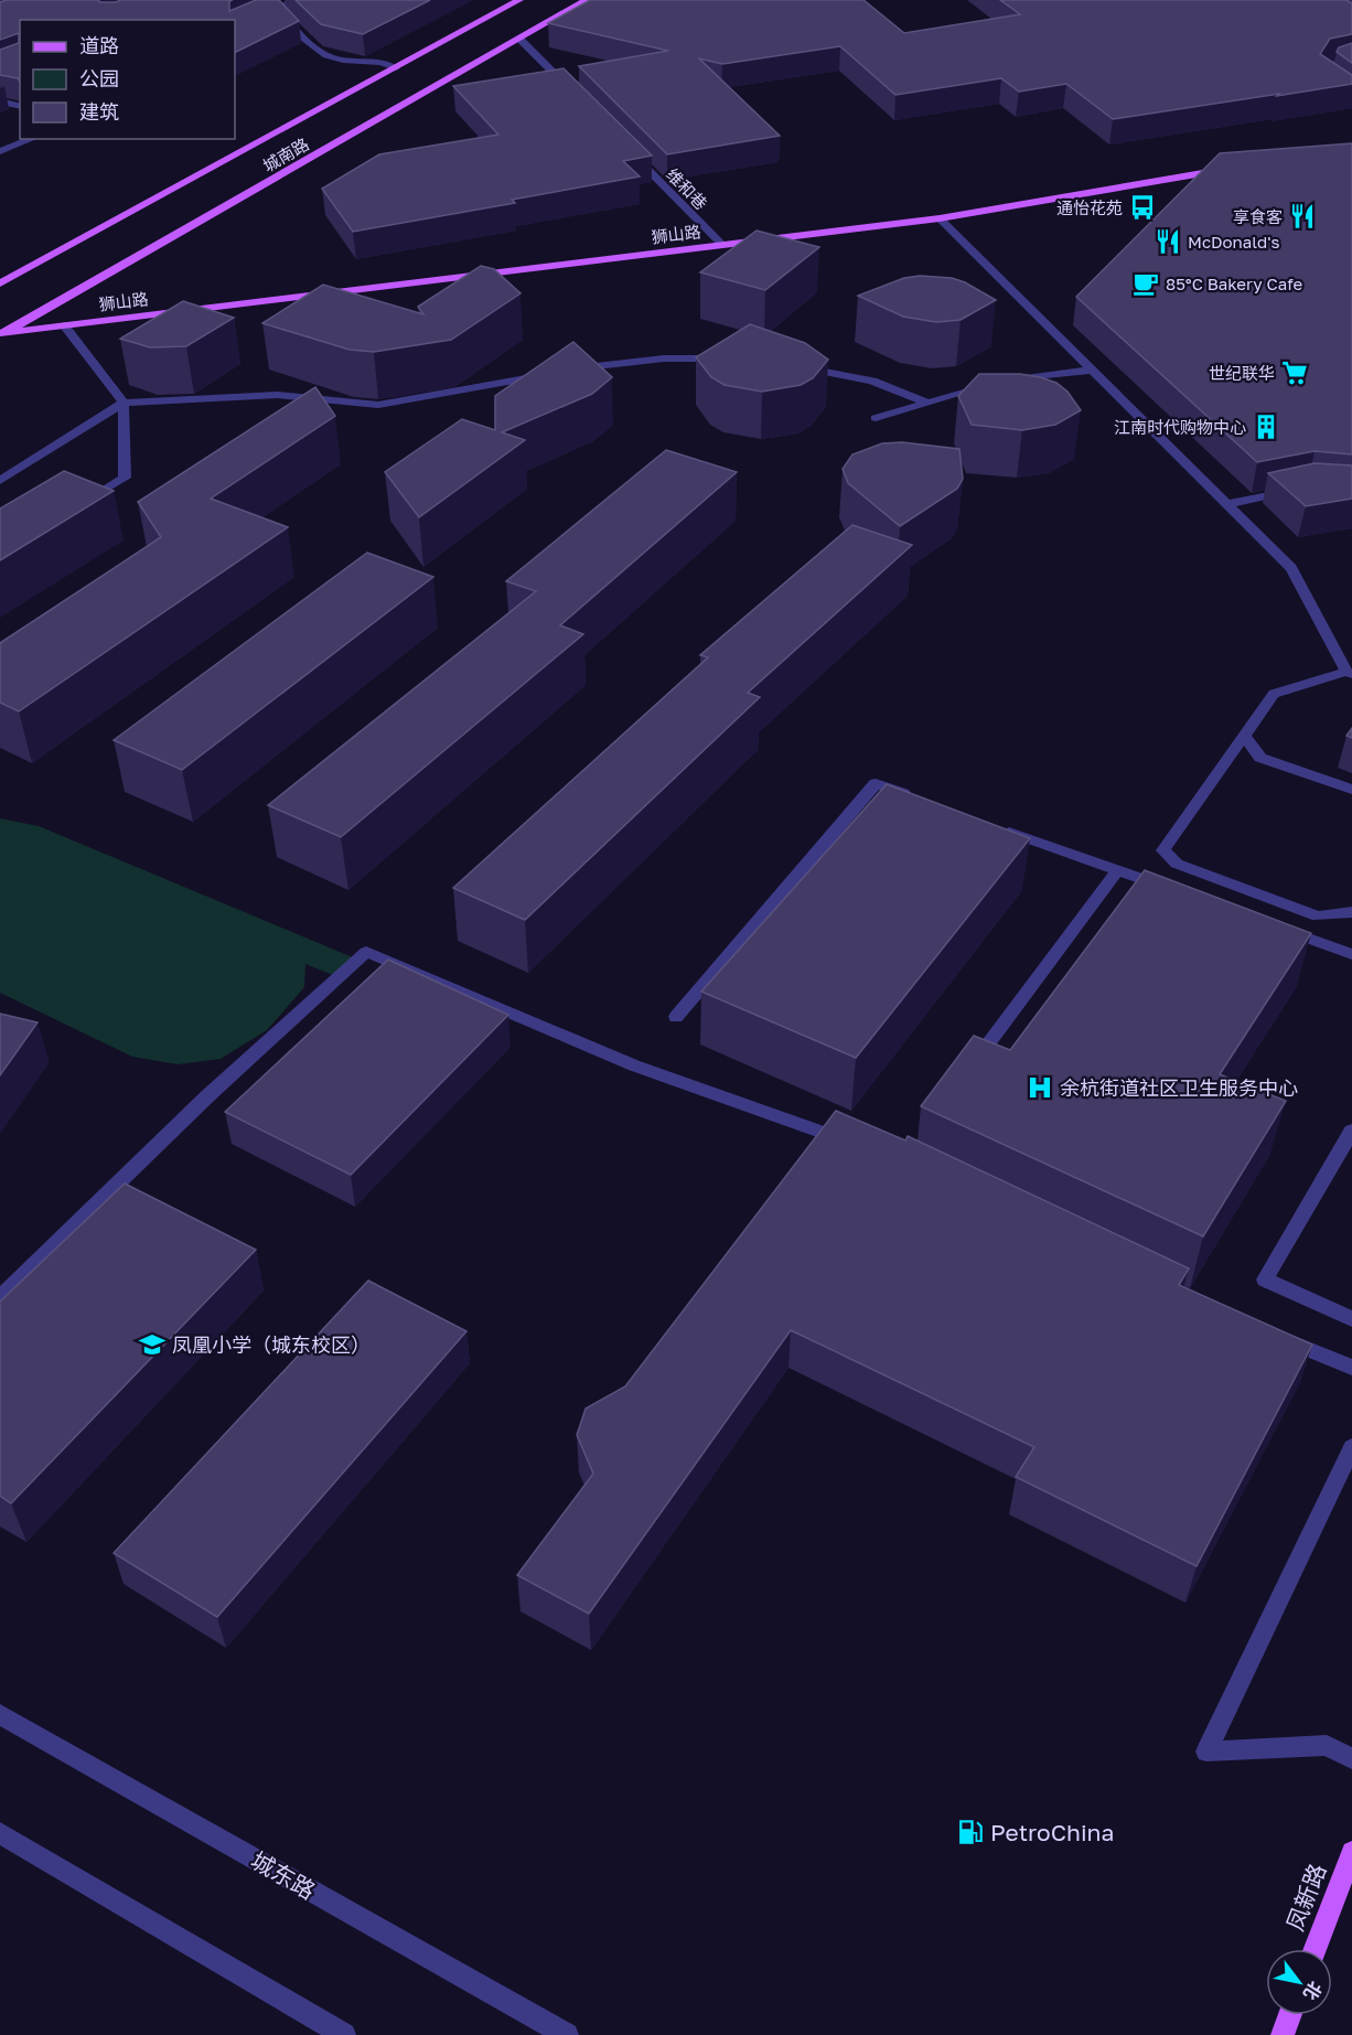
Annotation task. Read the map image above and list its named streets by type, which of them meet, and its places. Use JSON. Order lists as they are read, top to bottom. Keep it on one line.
{"streets":{"main road":["城南路","狮山路","凤新路"],"street":["维和巷","城东路"]},"crossings":[["城南路","狮山路"],["维和巷","狮山路"]],"places":{"bus stop":["通怡花苑"],"restaurant":["享食客","McDonald's"],"cafe":["85°C Bakery Cafe"],"supermarket":["世纪联华"],"building":["江南时代购物中心"],"hospital":["余杭街道社区卫生服务中心"],"school or university":["凤凰小学（城东校区）"],"fuel station":["PetroChina"]},"legend":["道路","公园","建筑"],"north":"bottom right"}
